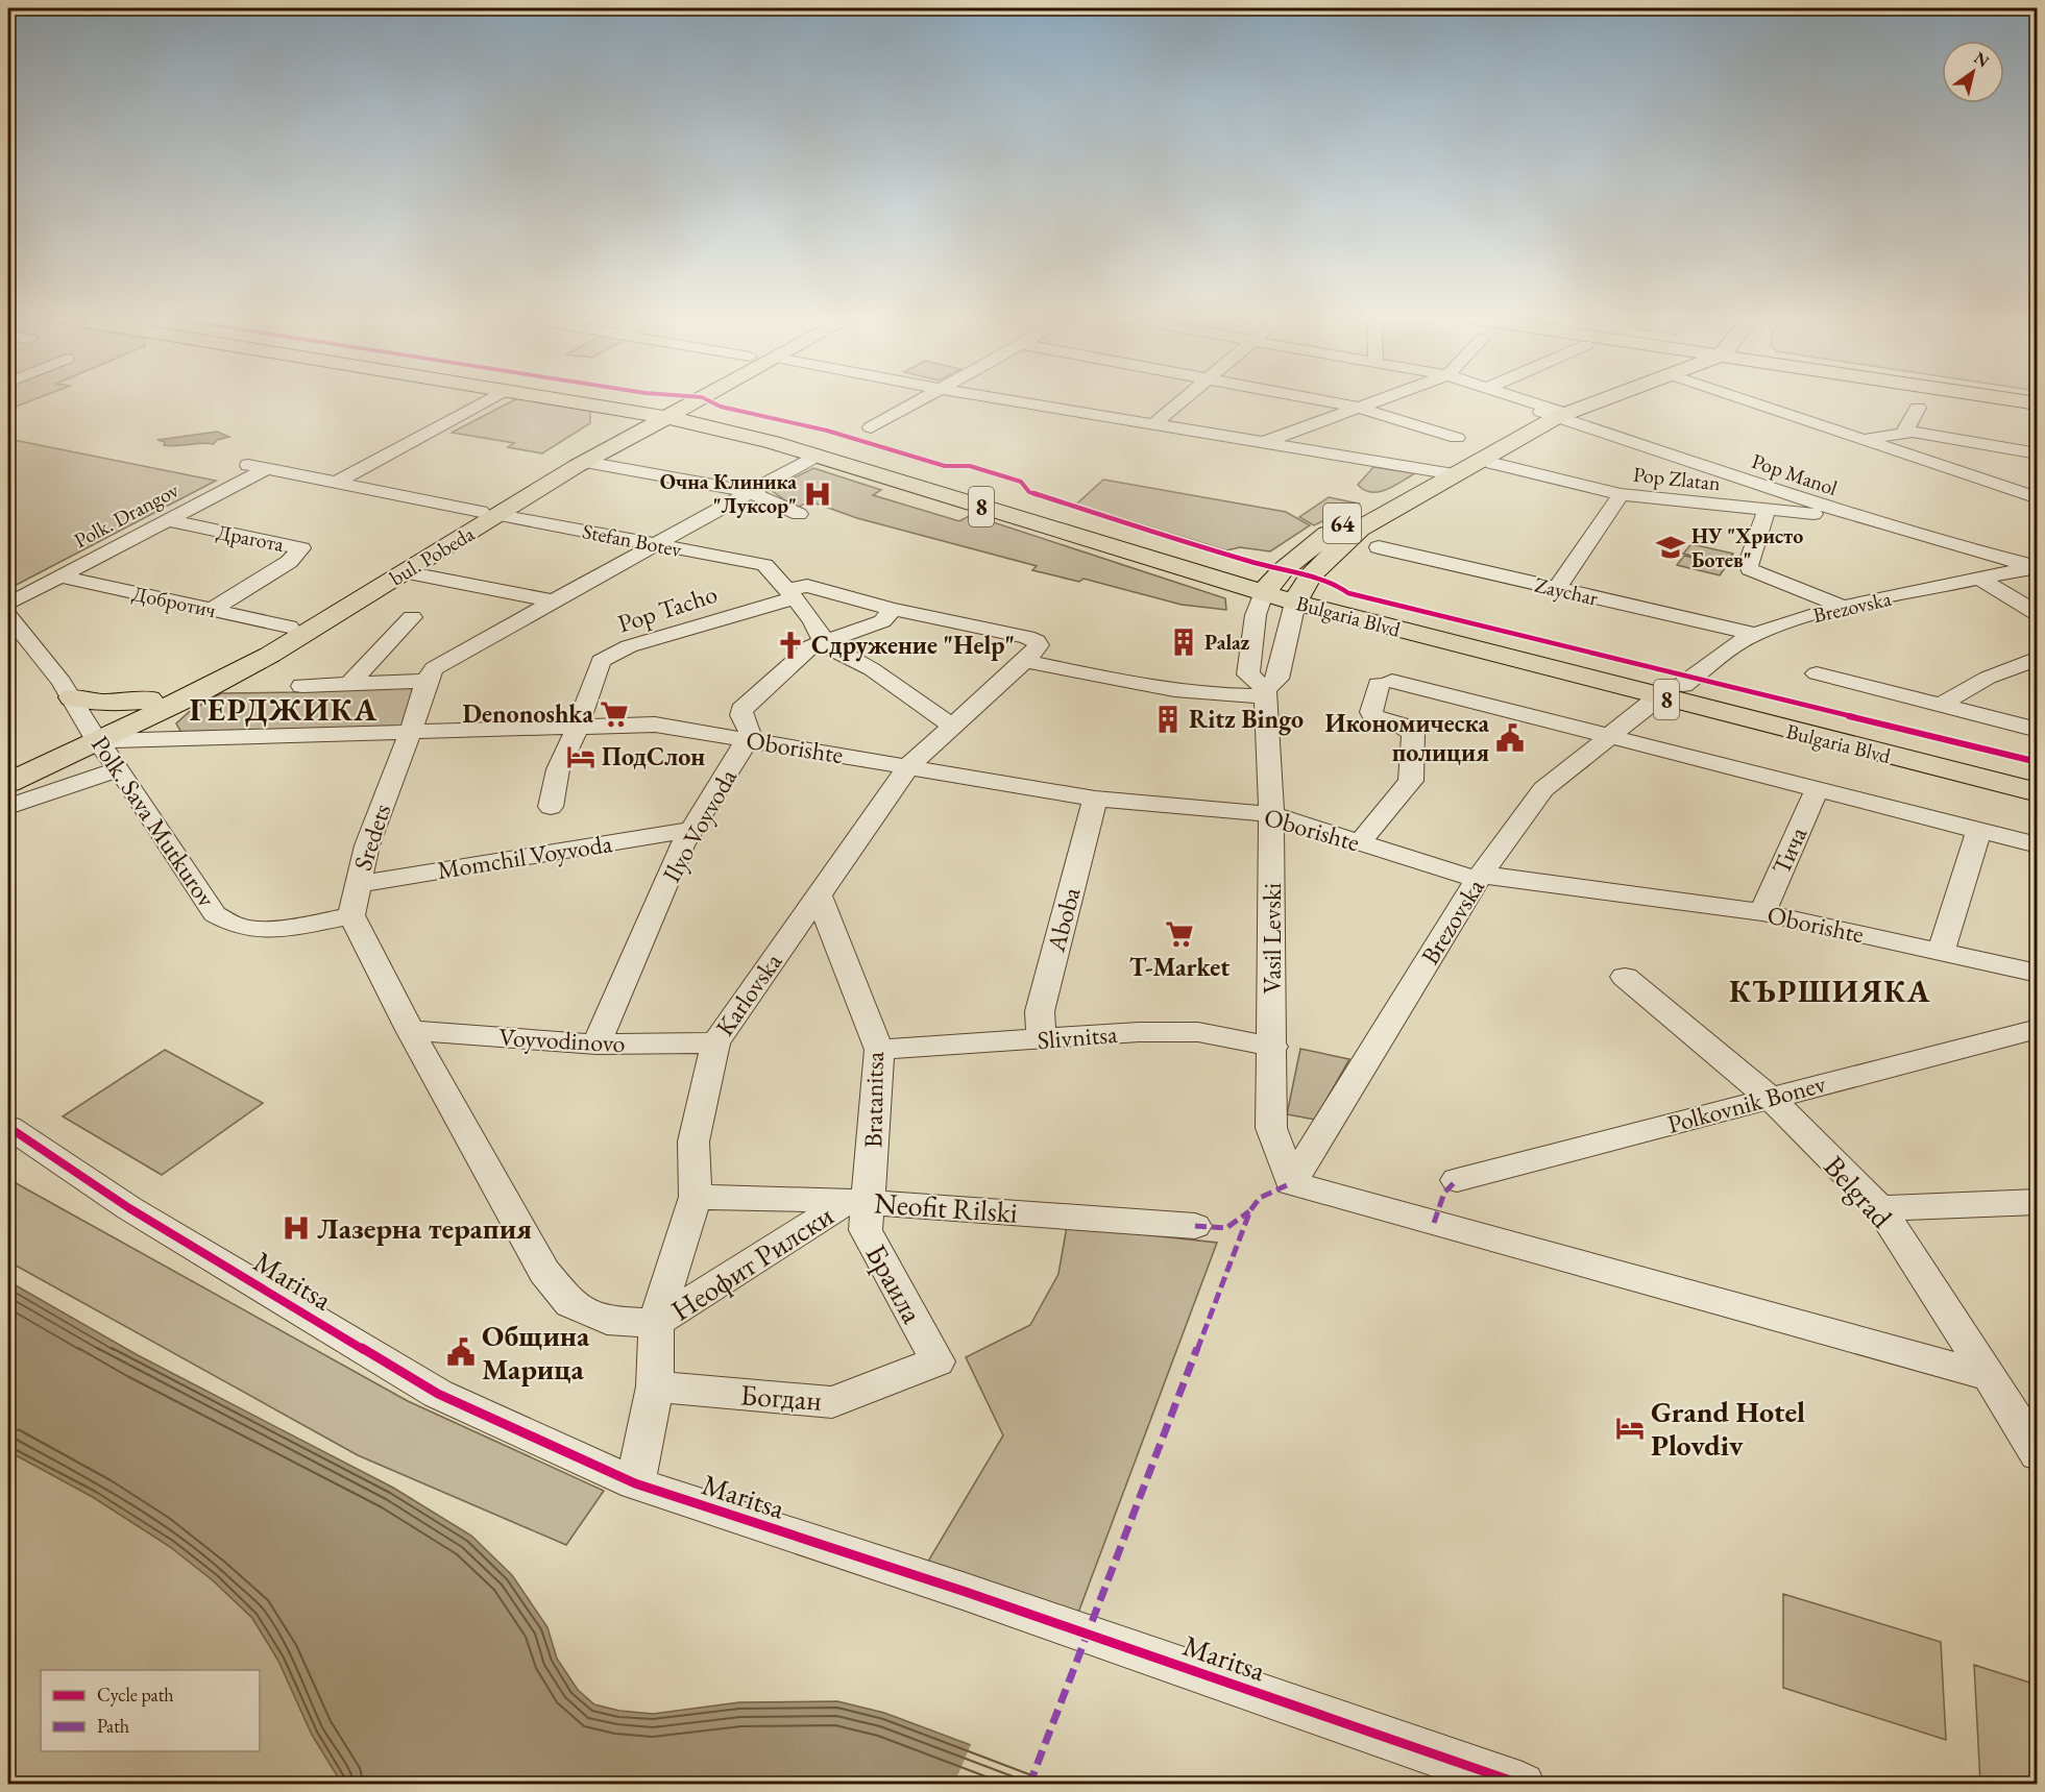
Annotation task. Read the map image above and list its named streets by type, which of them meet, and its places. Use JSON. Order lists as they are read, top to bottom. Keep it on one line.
{"streets":{"main road":["8","64","bul. Pobeda","Bulgaria Blvd"],"street":["Pop Manol","Pop Zlatan","Polk. Drangov","Драгота","Stefan Botev","Zaychar","Добротич","Brezovska","Pop Tacho","Oborishte","Polk. Sava Mutkurov","Ilyo Voyvoda","Sredets","Тича","Momchil Voyvoda","Aboba","Vasil Levski","Karlovska","Slivnitsa","Voyvodinovo","Bratanitsa","Polkovnik Bonev","Belgrad","Neofit Rilski","Неофит Рилски","Maritsa","Браила","Богдан"]},"crossings":[["Pop Manol","Pop Zlatan"],["Pop Manol","64"],["Pop Manol","Brezovska"],["8","64"],["8","bul. Pobeda"],["8","Brezovska"],["8","Bulgaria Blvd"],["Polk. Drangov","Драгота"],["Polk. Drangov","Stefan Botev"],["Polk. Drangov","Добротич"],["64","Bulgaria Blvd"],["Драгота","Добротич"],["Stefan Botev","bul. Pobeda"],["Stefan Botev","Pop Tacho"],["Stefan Botev","Sredets"],["bul. Pobeda","Добротич"],["bul. Pobeda","Bulgaria Blvd"],["bul. Pobeda","Oborishte"],["bul. Pobeda","Polk. Sava Mutkurov"],["Zaychar","Brezovska"],["Brezovska","Bulgaria Blvd"],["Brezovska","Oborishte"],["Brezovska","Vasil Levski"],["Pop Tacho","Oborishte"],["Bulgaria Blvd","Sredets"],["Oborishte","Polk. Sava Mutkurov"],["Oborishte","Ilyo Voyvoda"],["Oborishte","Sredets"],["Oborishte","Тича"],["Oborishte","Aboba"],["Oborishte","Vasil Levski"],["Oborishte","Karlovska"],["Polk. Sava Mutkurov","Sredets"],["Ilyo Voyvoda","Momchil Voyvoda"],["Ilyo Voyvoda","Karlovska"],["Ilyo Voyvoda","Voyvodinovo"],["Sredets","Momchil Voyvoda"],["Aboba","Slivnitsa"],["Vasil Levski","Slivnitsa"],["Karlovska","Voyvodinovo"],["Karlovska","Bratanitsa"],["Karlovska","Neofit Rilski"],["Karlovska","Неофит Рилски"],["Karlovska","Maritsa"],["Karlovska","Богдан"],["Slivnitsa","Bratanitsa"],["Bratanitsa","Neofit Rilski"],["Bratanitsa","Неофит Рилски"],["Bratanitsa","Браила"],["Polkovnik Bonev","Belgrad"],["Neofit Rilski","Неофит Рилски"],["Neofit Rilski","Браила"],["Неофит Рилски","Браила"],["Браила","Богдан"]],"districts":["ГЕРДЖИКА","КЪРШИЯКА"],"places":{"hospital":["Очна Клиника \"Луксор\"","Лазерна терапия"],"school or university":["НУ \"Христо Ботев\""],"building":["Palaz","Ritz Bingo"],"church":["Сдружение \"Help\""],"supermarket":["Denonoshka","T-Market"],"public building":["Икономическа полиция","Община Марица"],"hotel":["ПодСлон","Grand Hotel Plovdiv"]},"legend":["Cycle path","Path"],"north":"top right"}
